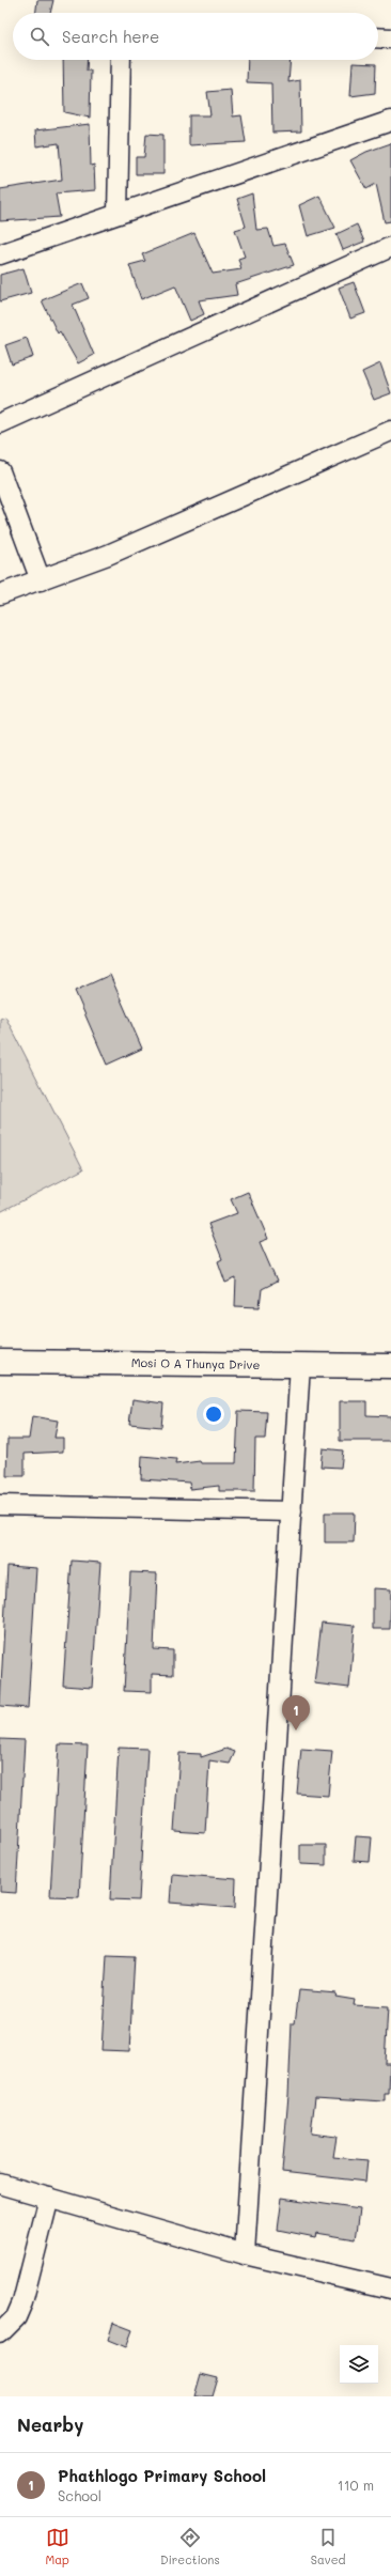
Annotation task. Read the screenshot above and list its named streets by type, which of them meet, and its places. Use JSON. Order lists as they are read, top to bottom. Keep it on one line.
{"streets":{"street":["Mosi O A Thunya Drive"]},"page":{"search":"Search here","pins":"1","heading":"Nearby","list":[{"mark":"1","name":"Phathlogo Primary School","note":"School","value":"110 m"}],"nav":["Map","Directions","Saved"]}}
